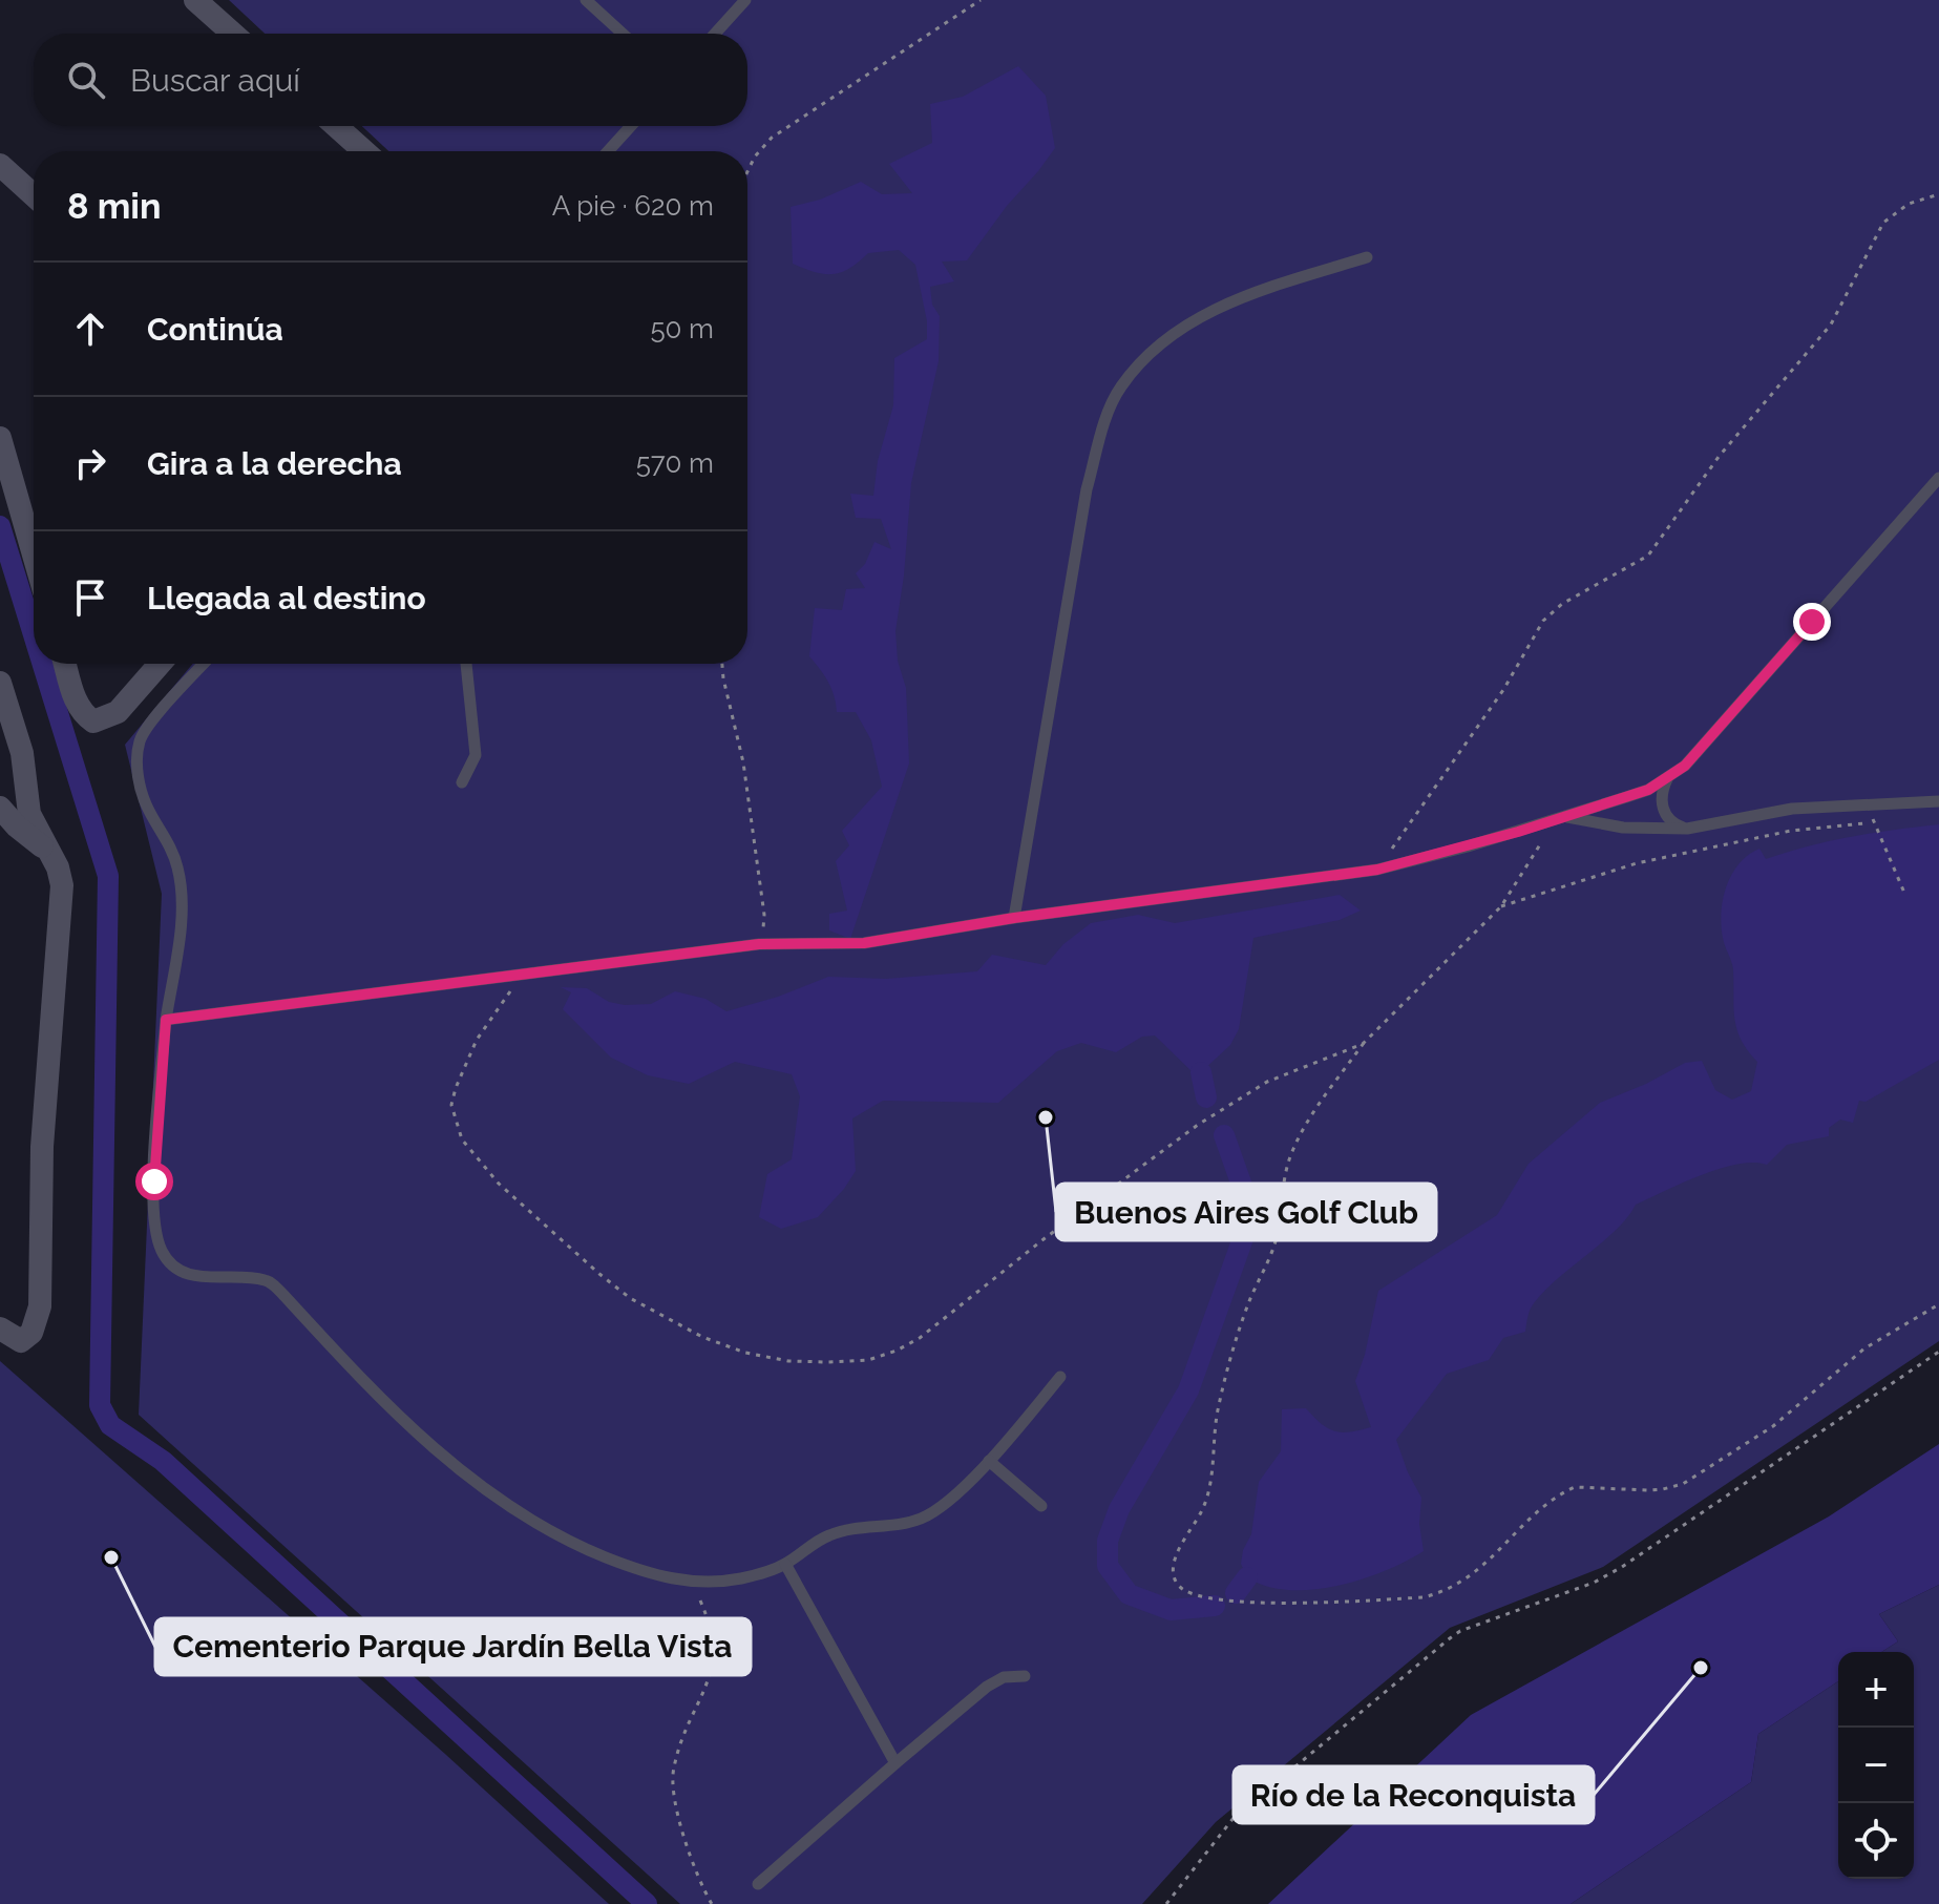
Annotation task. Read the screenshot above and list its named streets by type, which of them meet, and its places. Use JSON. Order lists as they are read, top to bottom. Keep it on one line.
{"places":["Buenos Aires Golf Club","Cementerio Parque Jardín Bella Vista","Río de la Reconquista"],"page":{"search":"Buscar aquí","heading":["8 min","A pie · 620 m"],"list":[["Continúa","50 m"],["Gira a la derecha","570 m"],"Llegada al destino"],"map_buttons":["+","−"]}}
